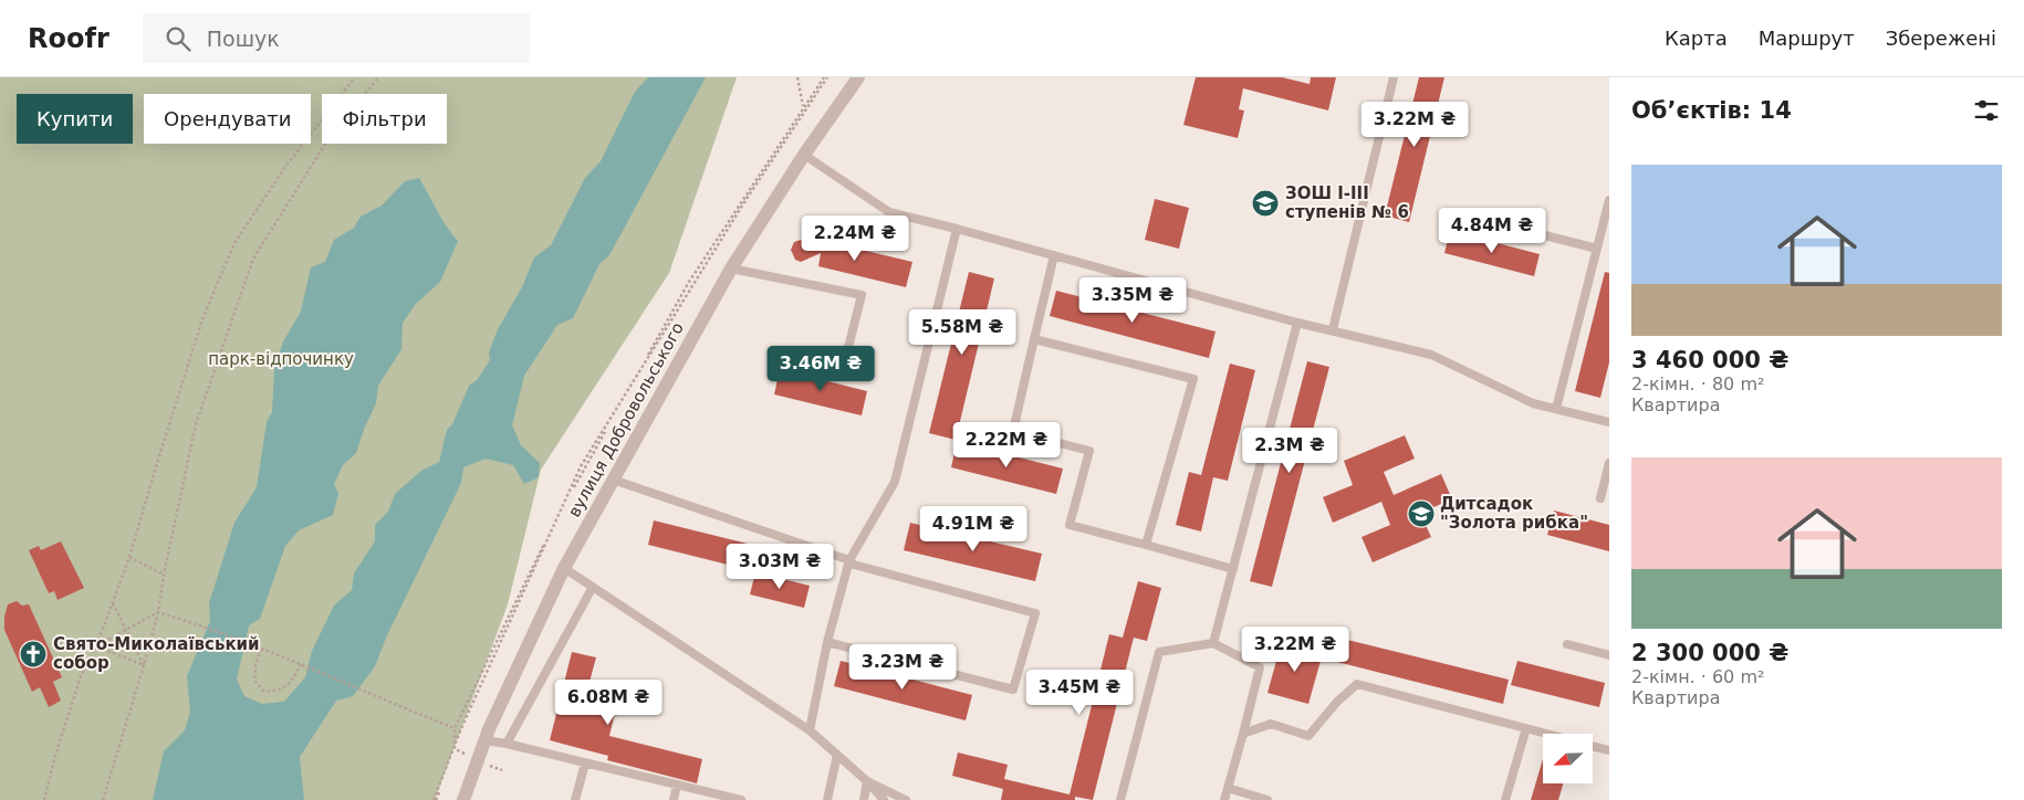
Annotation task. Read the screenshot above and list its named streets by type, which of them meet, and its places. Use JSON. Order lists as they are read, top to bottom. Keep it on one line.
{"streets":{"street":["вулиця Добровольського"]},"parks":["парк-відпочинку"],"places":{"school or university":["ЗОШ І-ІІІ ступенів № 6","Дитсадок \"Золота рибка\""],"church":["Свято-Миколаївський собор"]},"north":"bottom left","page":{"header":"Roofr","search":"Пошук","nav":["Карта","Маршрут","Збережені"],"heading":"Об’єктів: 14","chip":["Купити","Орендувати","Фільтри"],"price":["3.22M ₴","4.84M ₴","2.24M ₴","3.35M ₴","5.58M ₴","3.46M ₴","2.22M ₴","2.3M ₴","4.91M ₴","3.03M ₴","3.22M ₴","3.23M ₴","3.45M ₴","6.08M ₴"],"list":[{"name":"3 460 000 ₴","note":"2-кімн. · 80 m² · Квартира"},{"name":"2 300 000 ₴","note":"2-кімн. · 60 m² · Квартира"}]}}
